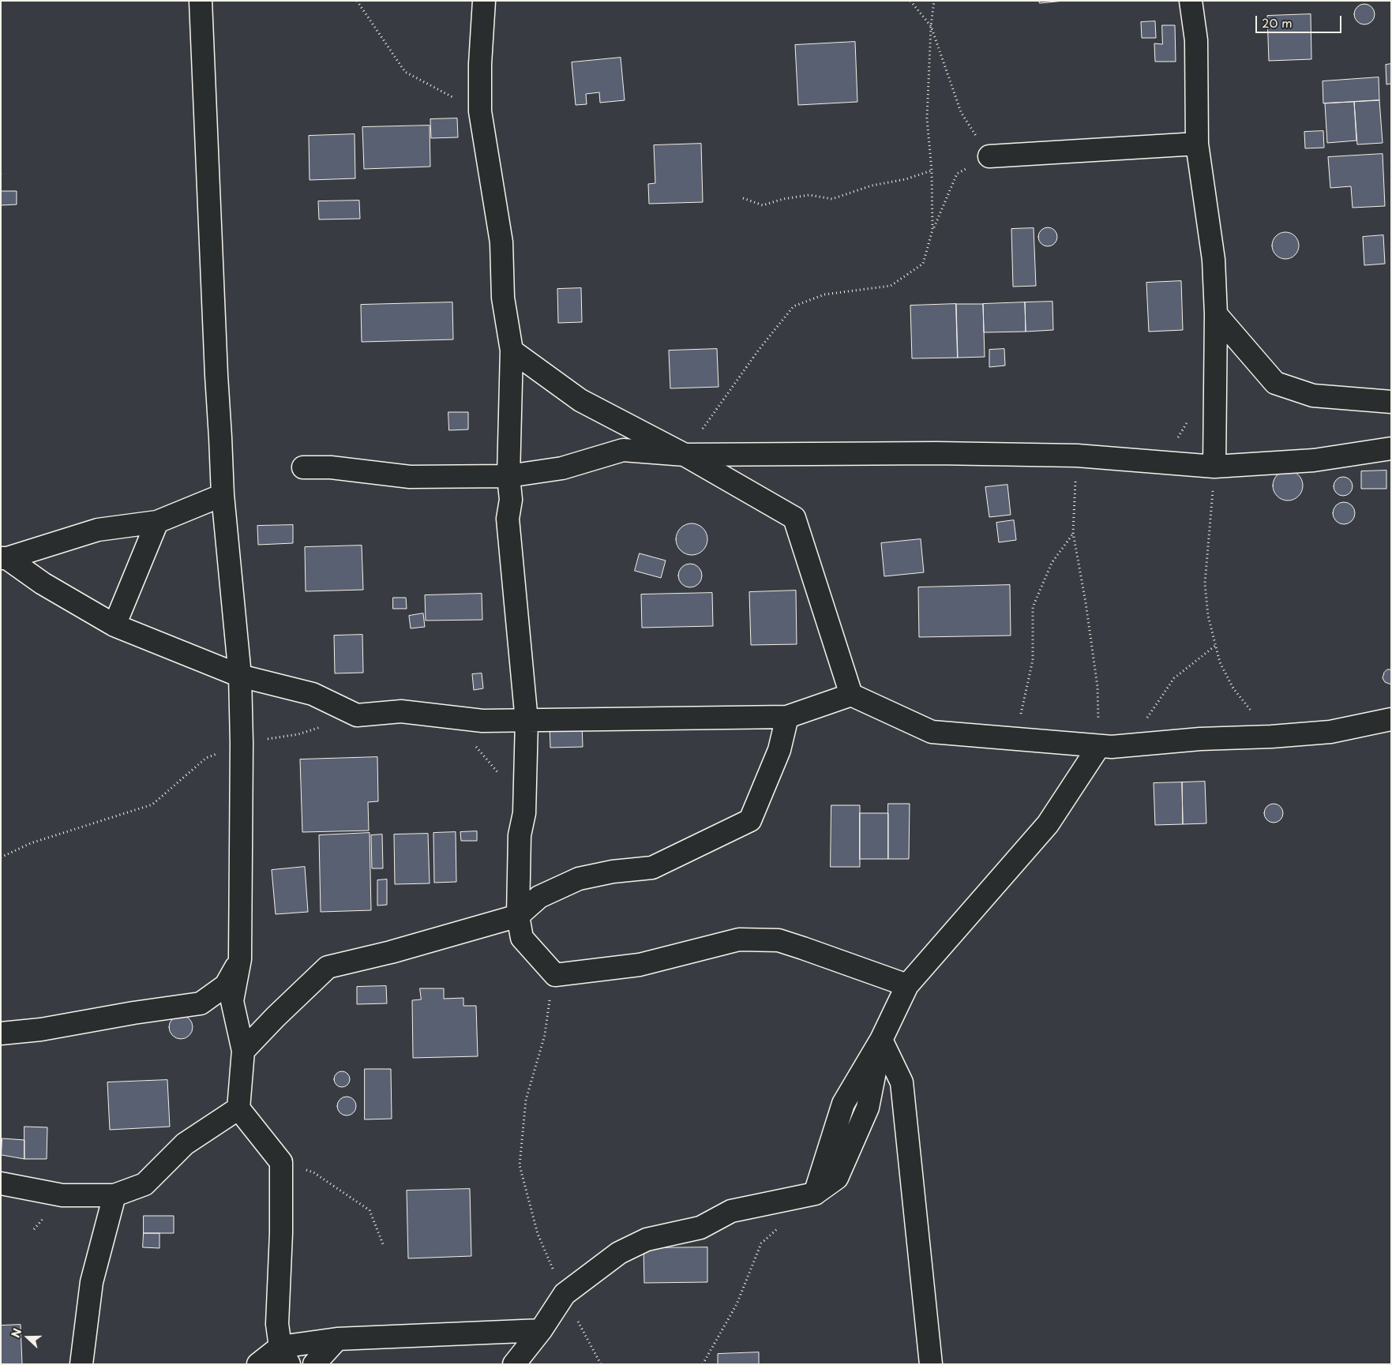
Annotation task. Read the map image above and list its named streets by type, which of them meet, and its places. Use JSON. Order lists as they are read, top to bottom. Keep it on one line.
{"scale_bar":"20 m","north":"left"}
